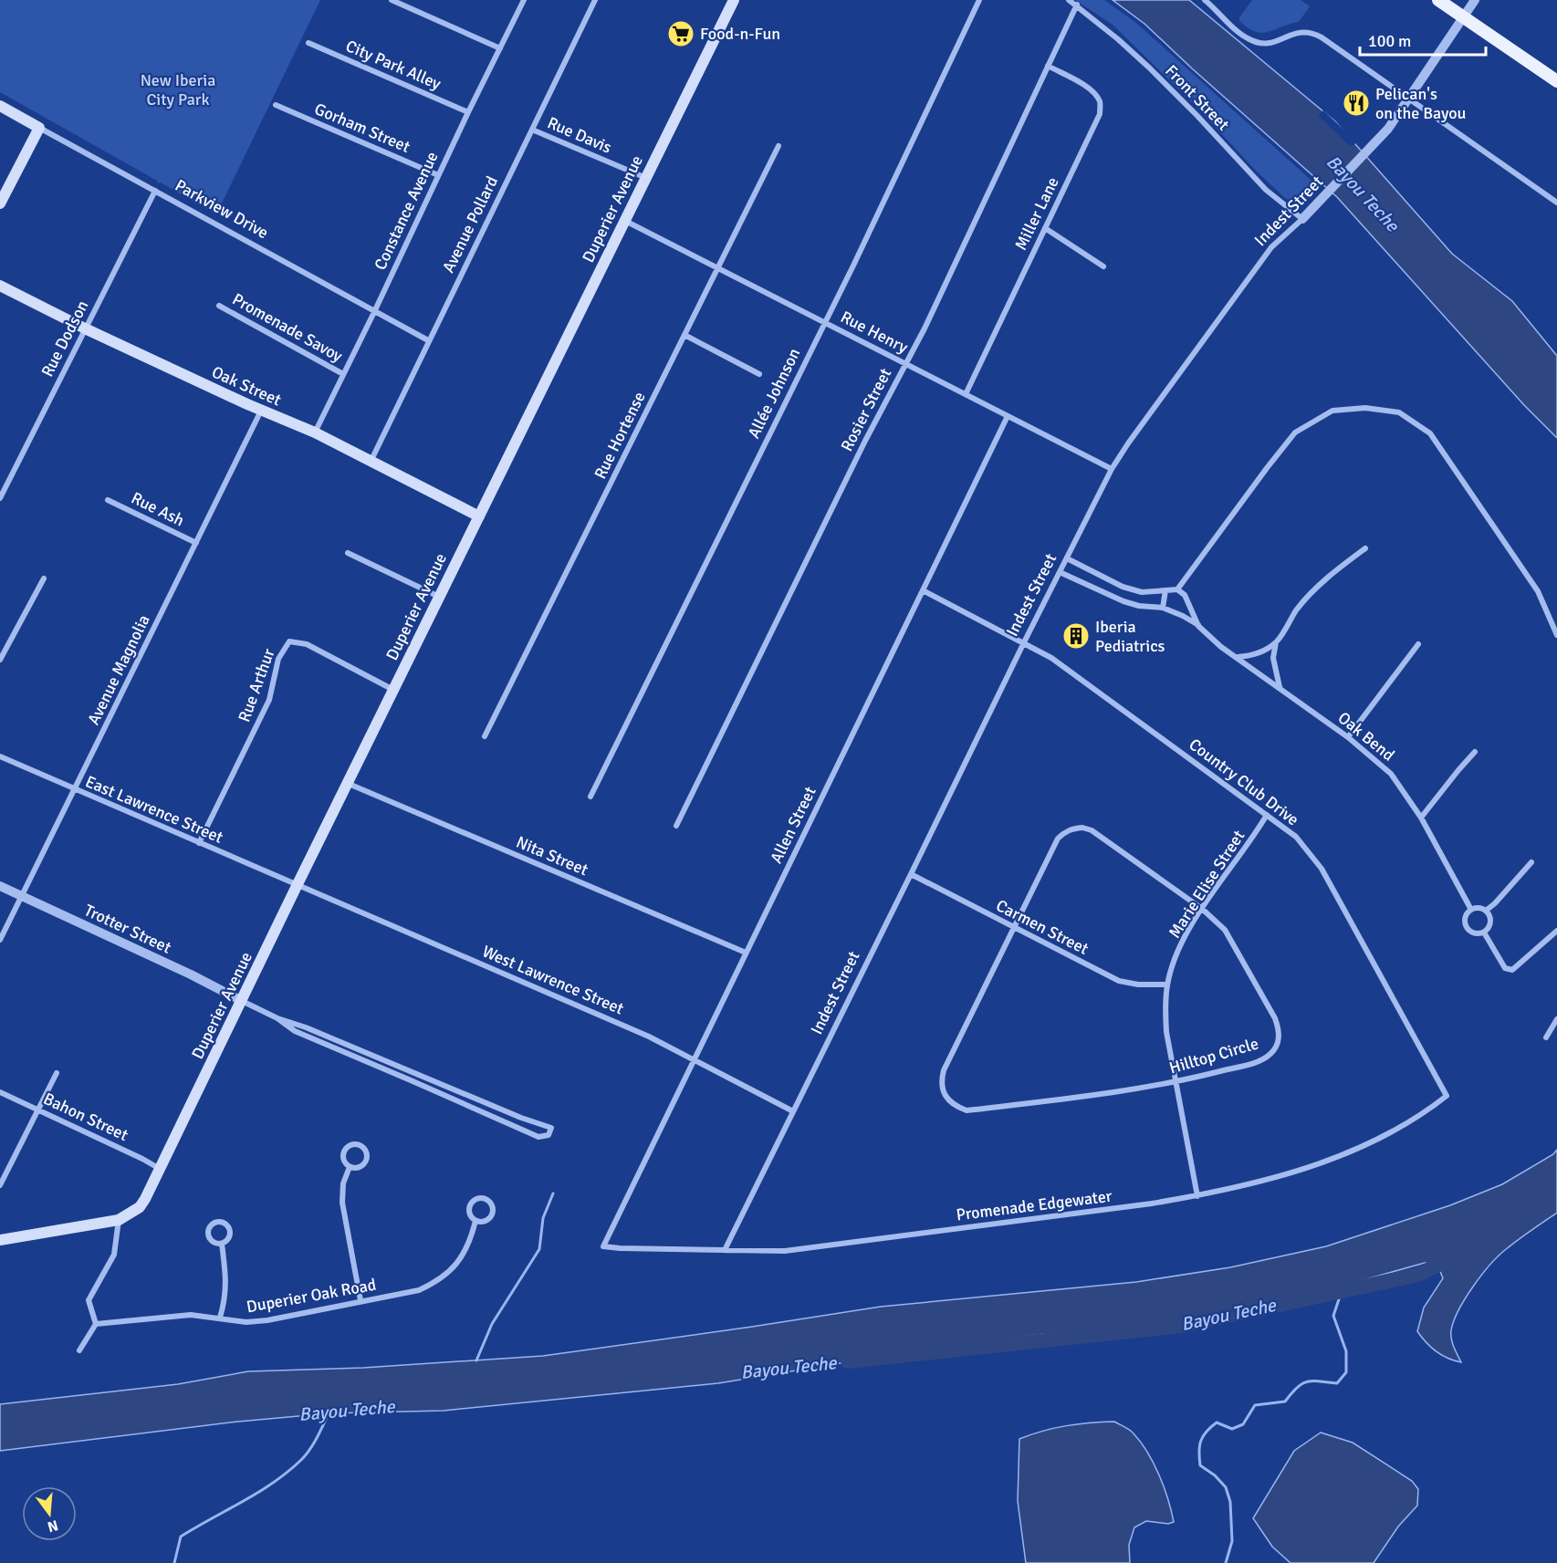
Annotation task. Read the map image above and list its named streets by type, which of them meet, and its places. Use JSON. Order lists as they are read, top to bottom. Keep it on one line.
{"streets":{"main road":["Parkview Drive","Duperier Avenue","Oak Street"],"street":["City Park Alley","Front Street","Gorham Street","Rue Davis","Constance Avenue","Indest Street","Miller Lane","Avenue Pollard","Promenade Savoy","Rue Henry","Rue Dodson","Allée Johnson","Rosier Street","Rue Hortense","Rue Ash","Avenue Magnolia","Rue Arthur","Oak Bend","Country Club Drive","East Lawrence Street","Allen Street","Nita Street","Marie Elise Street","Carmen Street","Trotter Street","West Lawrence Street","Hilltop Circle","Bahon Street","Promenade Edgewater","Duperier Oak Road"]},"crossings":[["City Park Alley","Constance Avenue"],["Front Street","Indest Street"],["Front Street","Rosier Street"],["Gorham Street","Constance Avenue"],["Rue Davis","Duperier Avenue"],["Rue Davis","Avenue Pollard"],["Parkview Drive","Constance Avenue"],["Parkview Drive","Avenue Pollard"],["Parkview Drive","Rue Dodson"],["Duperier Avenue","Rue Henry"],["Duperier Avenue","Oak Street"],["Duperier Avenue","Rue Arthur"],["Duperier Avenue","East Lawrence Street"],["Duperier Avenue","Nita Street"],["Duperier Avenue","Trotter Street"],["Duperier Avenue","West Lawrence Street"],["Duperier Avenue","Bahon Street"],["Constance Avenue","Promenade Savoy"],["Constance Avenue","Oak Street"],["Indest Street","Rue Henry"],["Indest Street","Oak Bend"],["Indest Street","Country Club Drive"],["Indest Street","Carmen Street"],["Indest Street","West Lawrence Street"],["Indest Street","Promenade Edgewater"],["Miller Lane","Rue Henry"],["Miller Lane","Rosier Street"],["Avenue Pollard","Oak Street"],["Rue Henry","Allée Johnson"],["Rue Henry","Rosier Street"],["Rue Henry","Rue Hortense"],["Rue Henry","Allen Street"],["Rue Dodson","Oak Street"],["Oak Street","Avenue Magnolia"],["Rue Ash","Avenue Magnolia"],["Avenue Magnolia","East Lawrence Street"],["Avenue Magnolia","Trotter Street"],["Rue Arthur","East Lawrence Street"],["Country Club Drive","Allen Street"],["Country Club Drive","Marie Elise Street"],["Country Club Drive","Promenade Edgewater"],["East Lawrence Street","West Lawrence Street"],["Allen Street","Nita Street"],["Allen Street","West Lawrence Street"],["Allen Street","Promenade Edgewater"],["Marie Elise Street","Carmen Street"],["Marie Elise Street","Hilltop Circle"],["Marie Elise Street","Promenade Edgewater"],["Carmen Street","Hilltop Circle"]],"water":["Bayou Teche"],"parks":["New Iberia City Park"],"places":{"supermarket":["Food-n-Fun"],"restaurant":["Pelican's on the Bayou"],"building":["Iberia Pediatrics"]},"scale_bar":"100 m","north":"bottom"}
